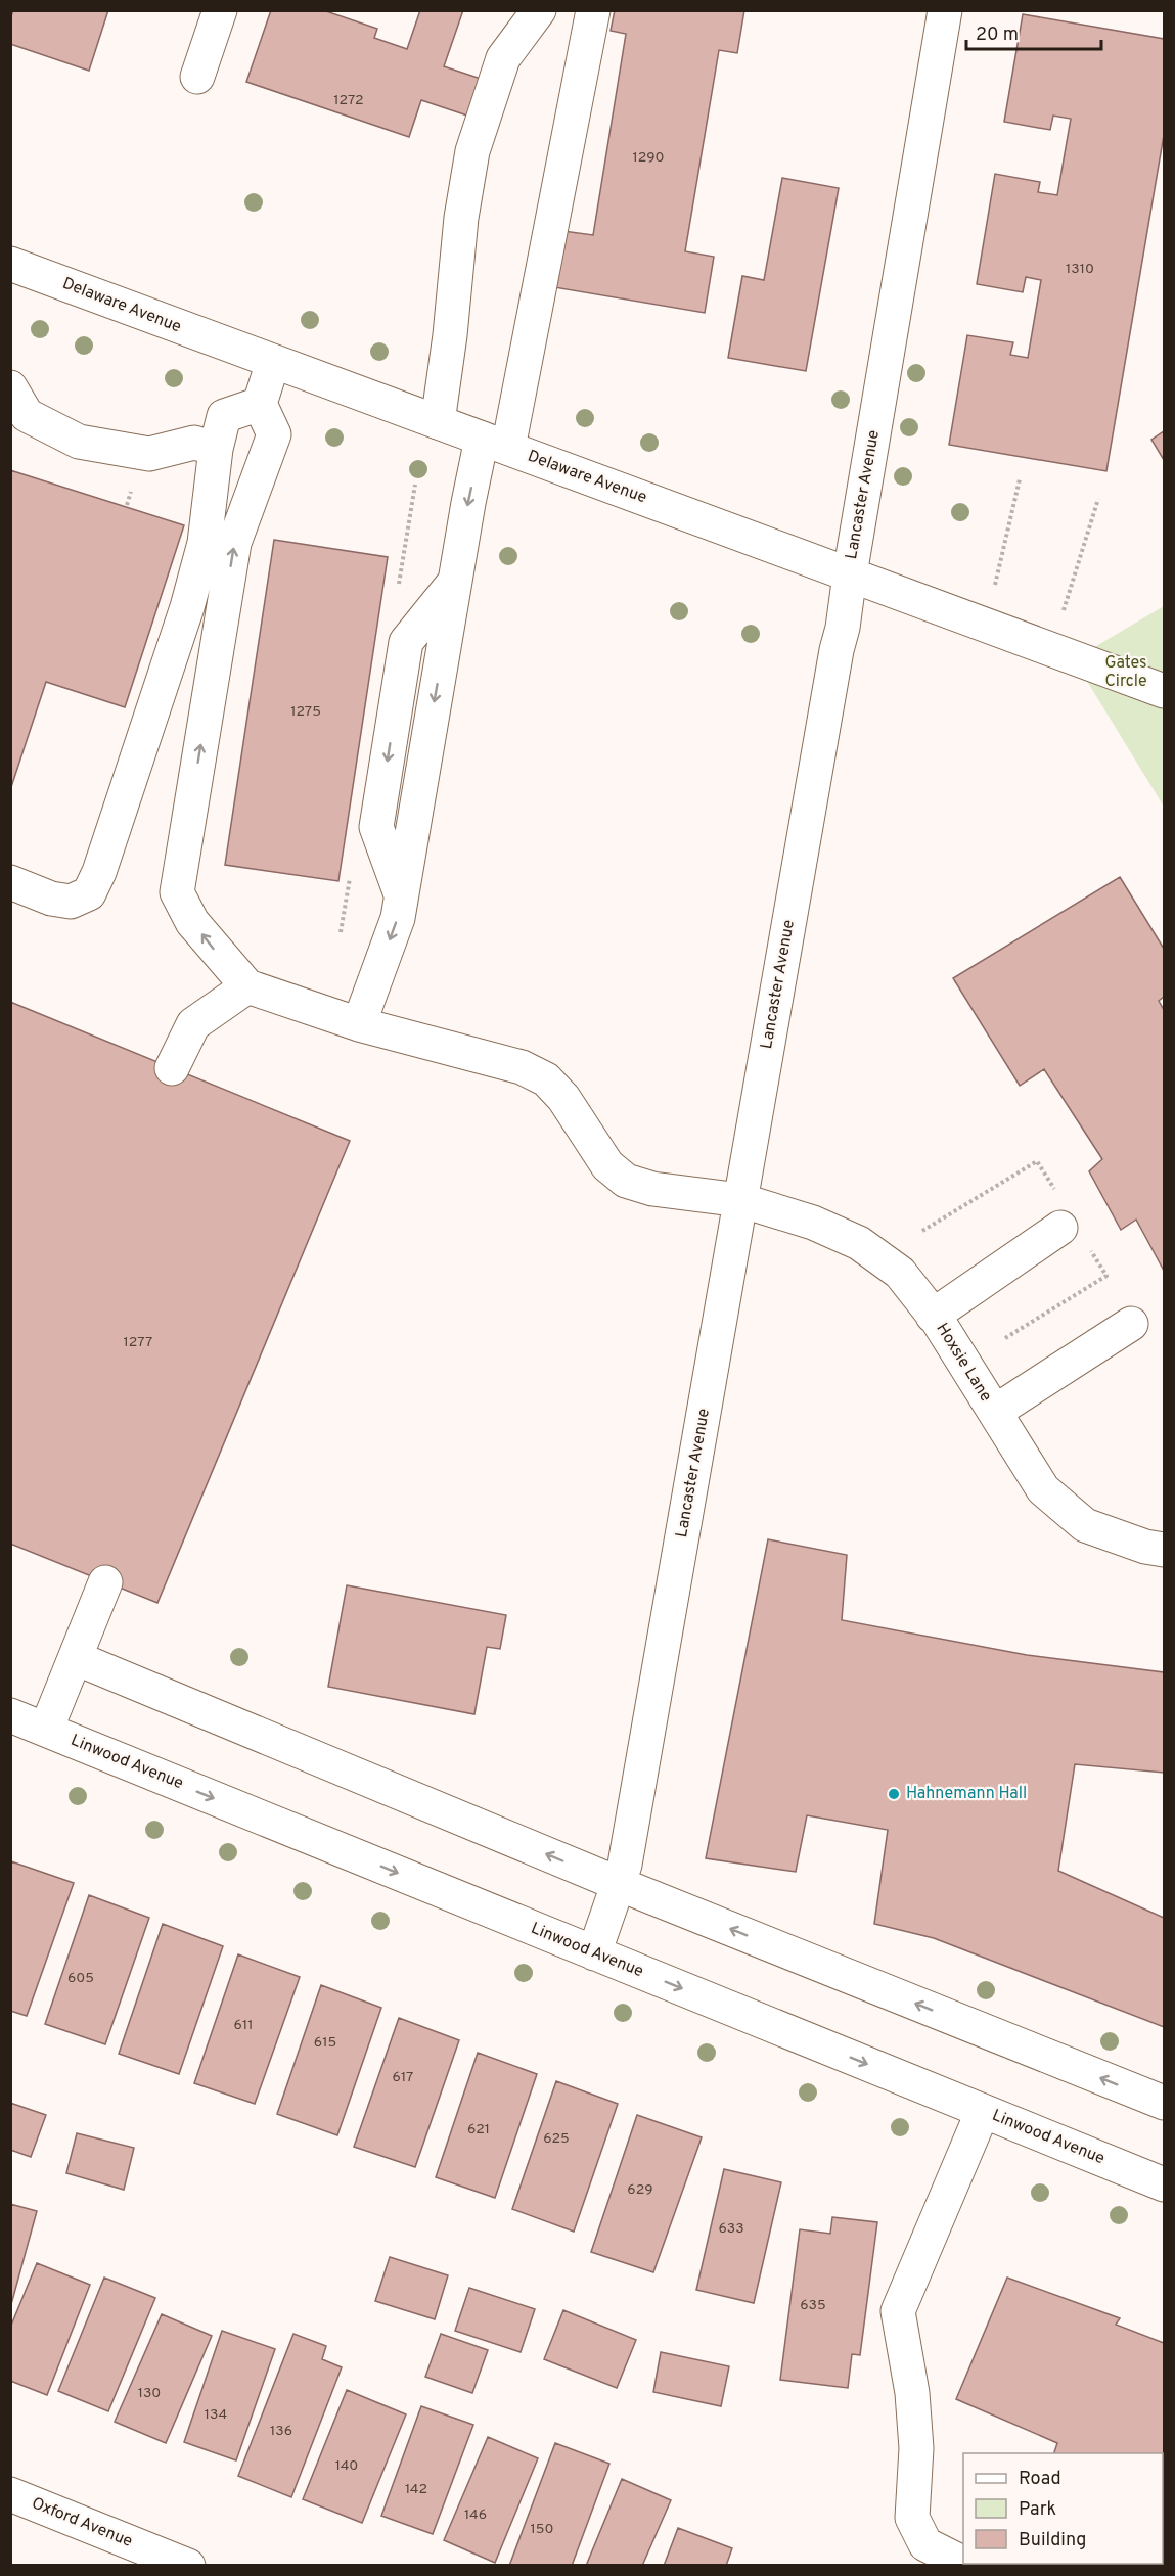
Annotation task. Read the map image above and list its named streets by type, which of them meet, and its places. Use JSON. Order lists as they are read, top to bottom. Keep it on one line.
{"streets":{"street":["Delaware Avenue","Lancaster Avenue","Hoxsie Lane","Linwood Avenue","Oxford Avenue"]},"crossings":[["Delaware Avenue","Lancaster Avenue"],["Lancaster Avenue","Hoxsie Lane"],["Lancaster Avenue","Linwood Avenue"]],"parks":["Gates Circle"],"places":["Hahnemann Hall"],"house_numbers":["1272","1290","1310","1275","1277","605","611","615","617","621","625","629","633","635","130","134","136","140","142","146","150"],"legend":["Road","Park","Building"],"scale_bar":"20 m"}
